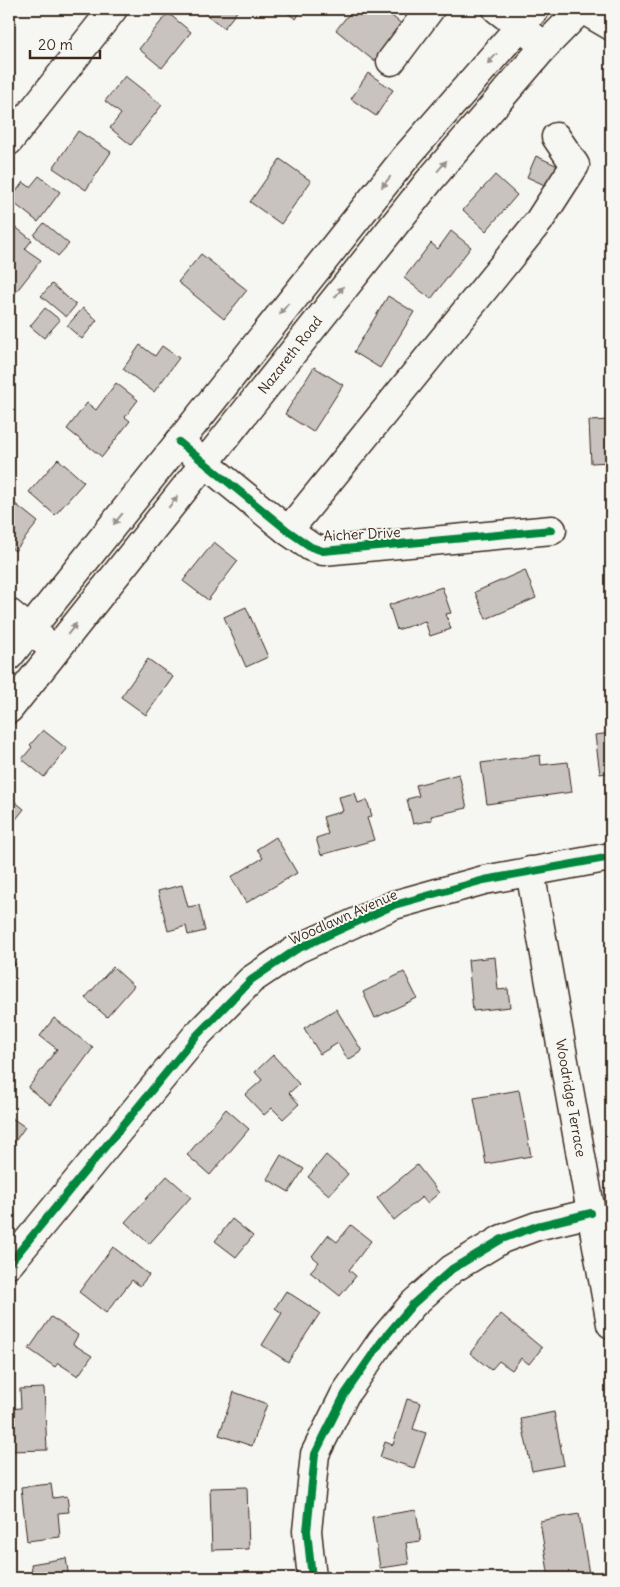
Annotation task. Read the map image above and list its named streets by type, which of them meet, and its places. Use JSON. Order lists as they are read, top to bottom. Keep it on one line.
{"streets":{"main road":["Nazareth Road","Aicher Drive","Woodlawn Avenue","Woodridge Terrace"]},"crossings":[["Nazareth Road","Aicher Drive"],["Woodlawn Avenue","Woodridge Terrace"]],"scale_bar":"20 m"}
